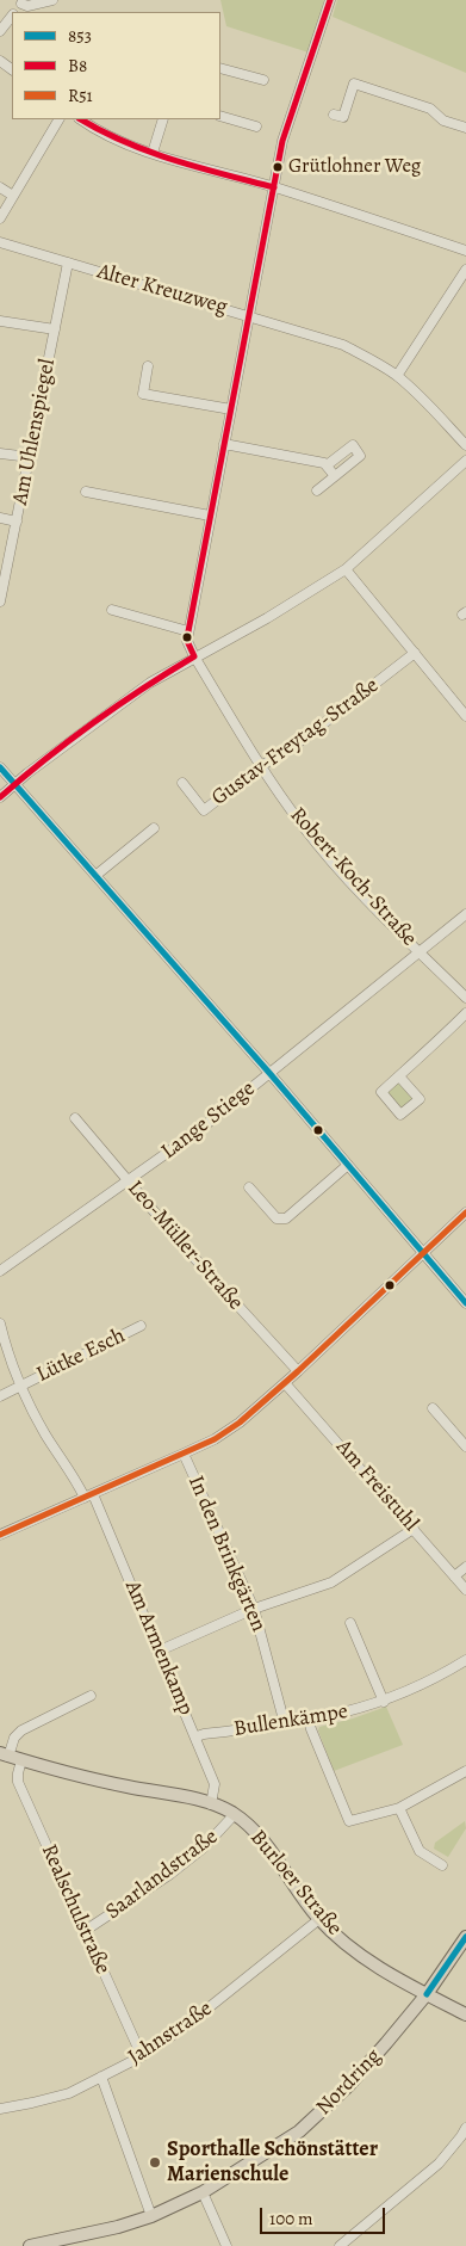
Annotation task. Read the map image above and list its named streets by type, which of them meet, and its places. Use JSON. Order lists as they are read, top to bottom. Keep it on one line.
{"streets":{"main road":["Burloer Straße","Nordring"],"street":["Alter Kreuzweg","Am Uhlenspiegel","Gustav-Freytag-Straße","Robert-Koch-Straße","Lange Stiege","Leo-Müller-Straße","Lütke Esch","Am Freistuhl","In den Brinkgärten","Am Armenkamp","Bullenkämpe","Saarlandstraße","Realschulstraße","Jahnstraße"]},"crossings":[["Alter Kreuzweg","Am Uhlenspiegel"],["Gustav-Freytag-Straße","Robert-Koch-Straße"],["Robert-Koch-Straße","Lange Stiege"],["Lange Stiege","Leo-Müller-Straße"],["Lütke Esch","Am Armenkamp"],["In den Brinkgärten","Bullenkämpe"],["Am Armenkamp","Bullenkämpe"],["Am Armenkamp","Burloer Straße"],["Saarlandstraße","Burloer Straße"],["Saarlandstraße","Realschulstraße"],["Burloer Straße","Realschulstraße"],["Burloer Straße","Jahnstraße"],["Burloer Straße","Nordring"],["Realschulstraße","Jahnstraße"]],"places":["Grütlohner Weg","Sporthalle Schönstätter Marienschule"],"lines":["transit line B8","transit line 853","transit line R51"],"legend":["853","B8","R51"],"scale_bar":"100 m"}
